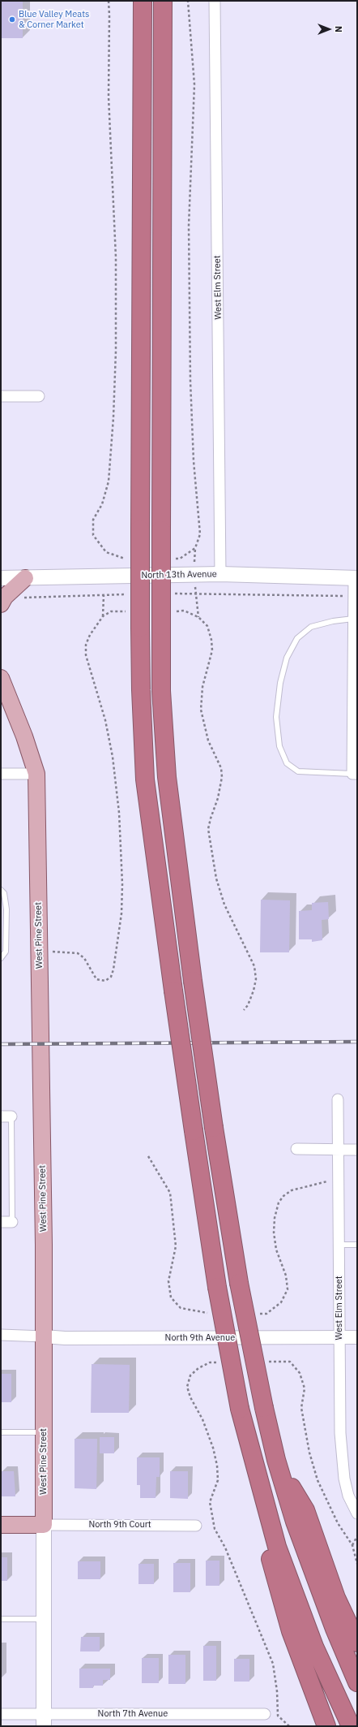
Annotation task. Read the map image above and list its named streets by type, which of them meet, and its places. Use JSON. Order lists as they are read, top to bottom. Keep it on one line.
{"streets":{"main road":["North 13th Avenue","West Pine Street"],"street":["West Elm Street","North 9th Avenue","North 9th Court","North 7th Avenue"]},"crossings":[["West Elm Street","North 13th Avenue"],["West Elm Street","North 9th Avenue"],["West Pine Street","North 9th Avenue"],["West Pine Street","North 9th Court"],["West Pine Street","North 7th Avenue"]],"places":["Blue Valley Meats & Corner Market"],"north":"right"}
